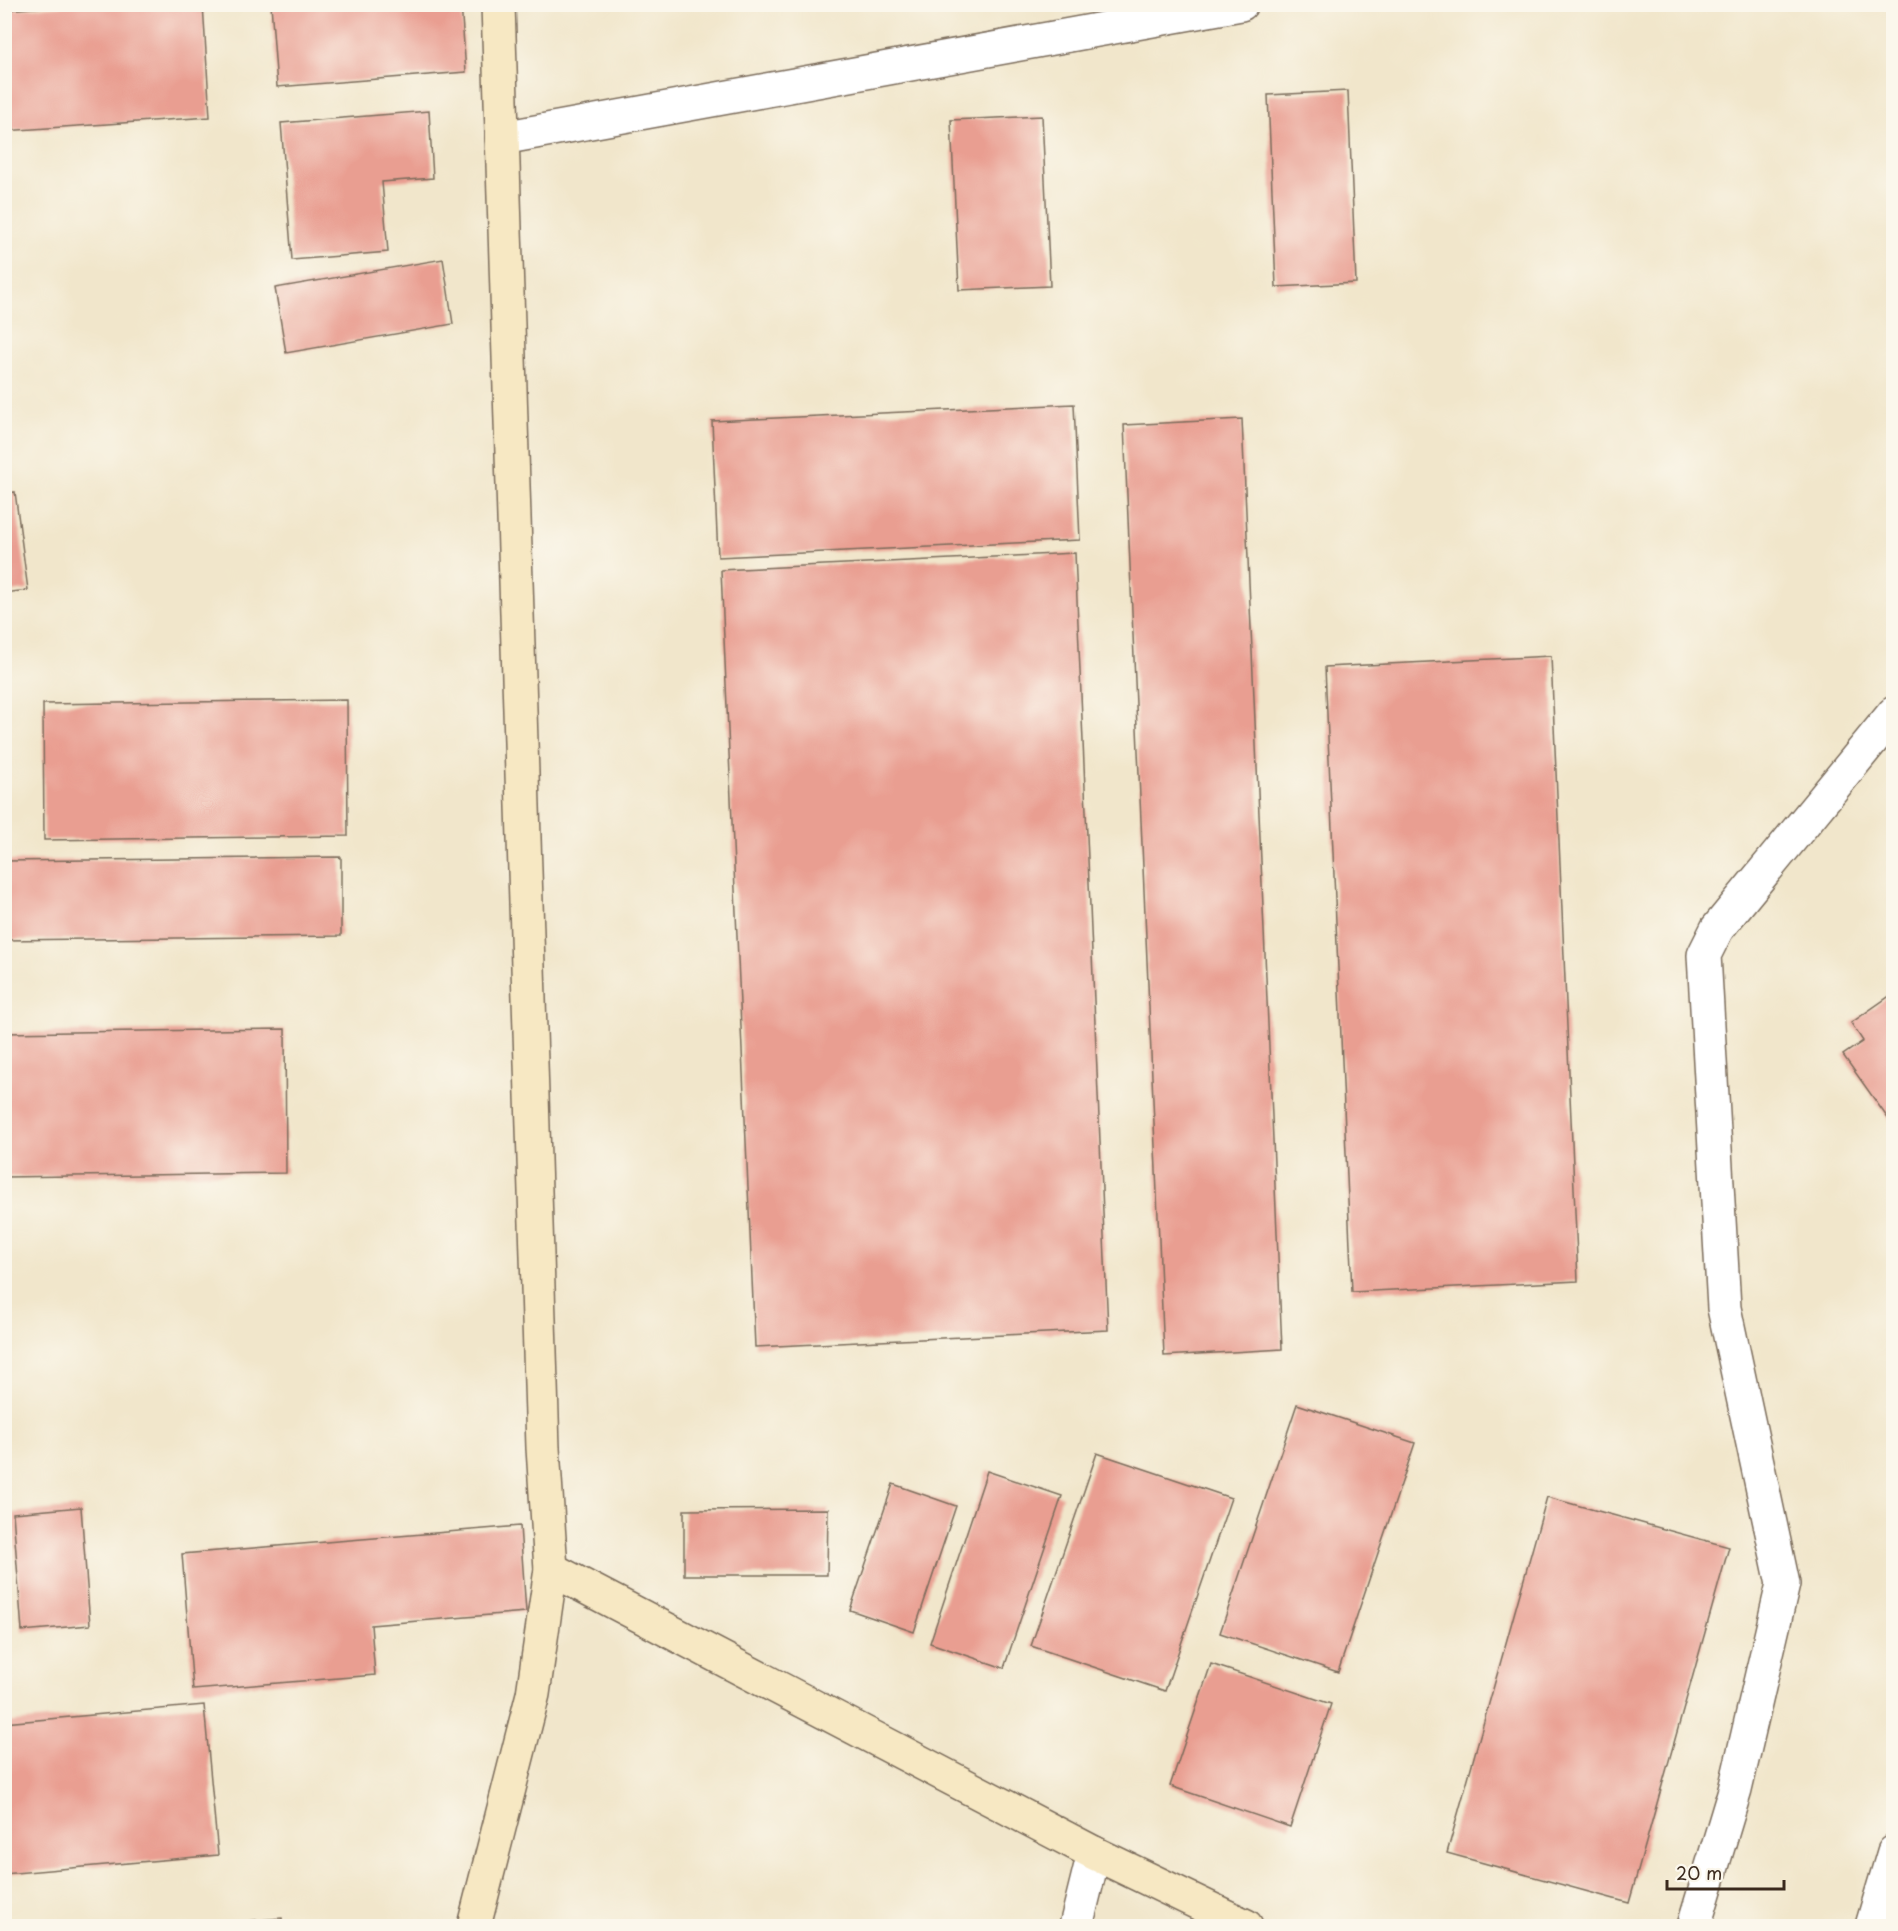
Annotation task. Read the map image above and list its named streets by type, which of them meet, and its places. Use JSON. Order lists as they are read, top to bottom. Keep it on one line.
{"scale_bar":"20 m"}
